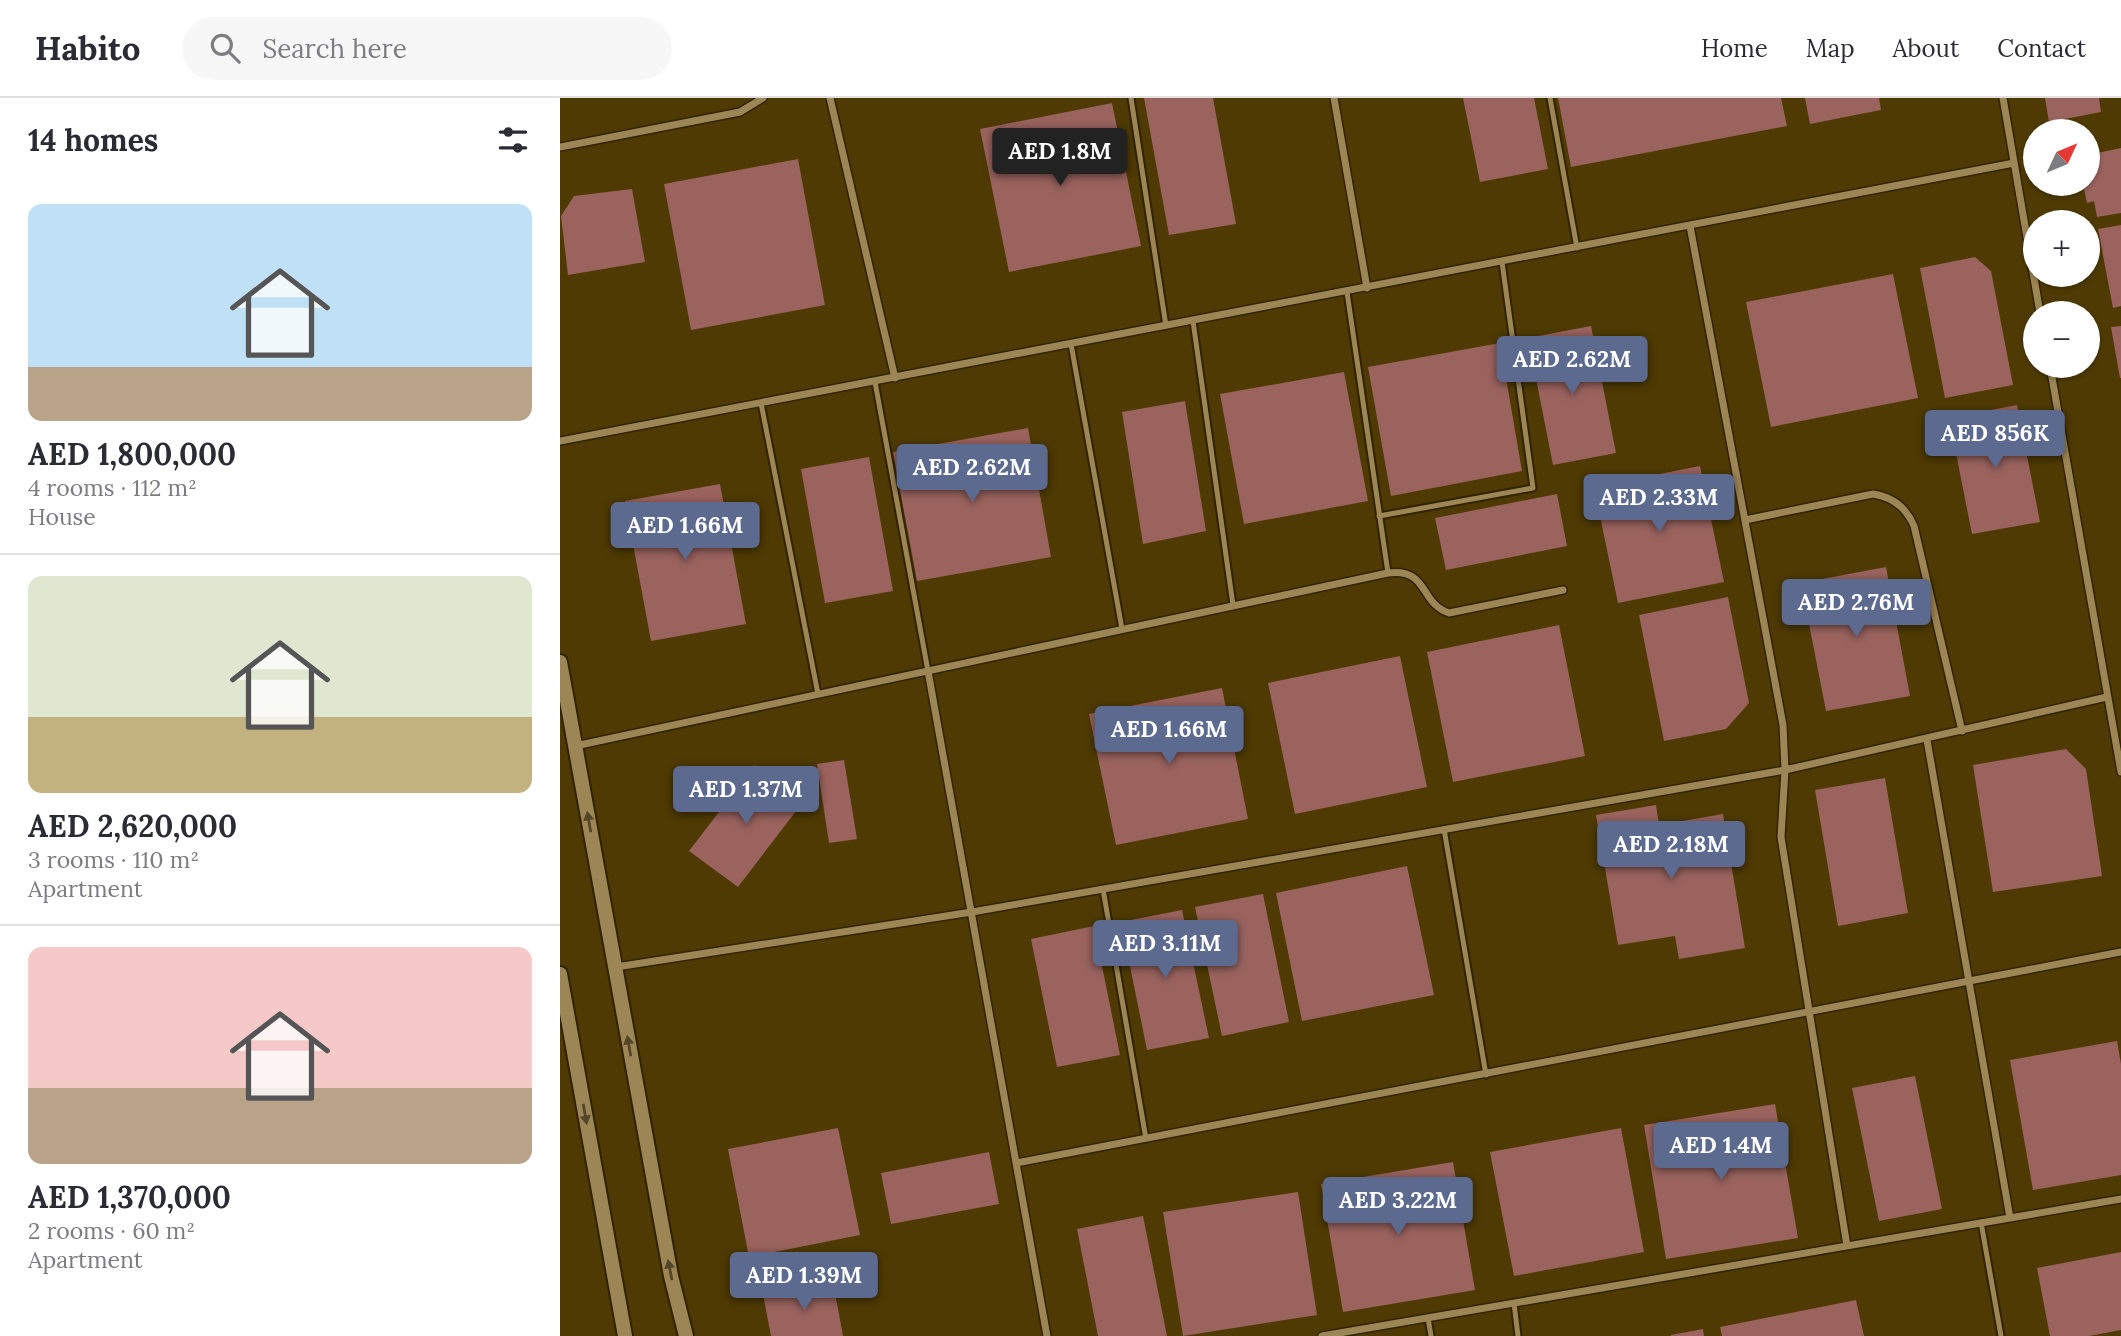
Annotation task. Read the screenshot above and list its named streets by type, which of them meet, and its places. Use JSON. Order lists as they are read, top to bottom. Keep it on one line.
{"north":"top right","page":{"header":"Habito","search":"Search here","nav":["Home","Map","About","Contact"],"heading":"14 homes","map_buttons":["+","−"],"price":["AED 1.8M","AED 2.62M","AED 856K","AED 2.62M","AED 2.33M","AED 1.66M","AED 2.76M","AED 1.66M","AED 1.37M","AED 2.18M","AED 3.11M","AED 1.4M","AED 3.22M","AED 1.39M"],"list":[{"name":"AED 1,800,000","note":"4 rooms · 112 m² · House"},{"name":"AED 2,620,000","note":"3 rooms · 110 m² · Apartment"},{"name":"AED 1,370,000","note":"2 rooms · 60 m² · Apartment"}]}}
